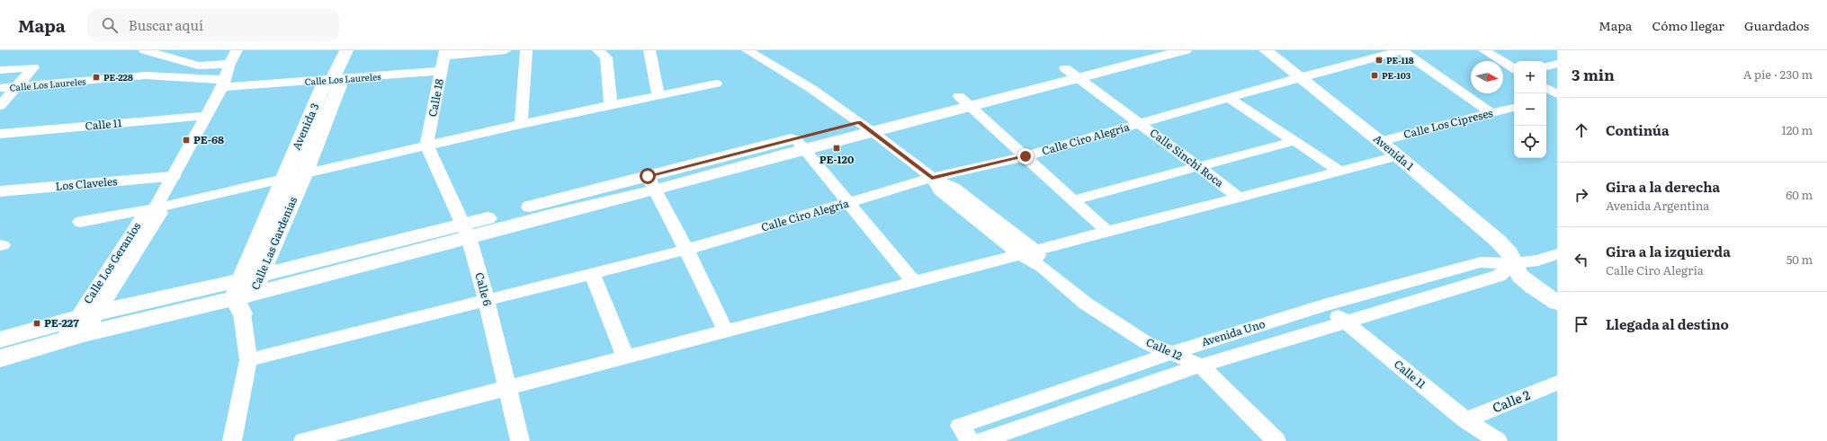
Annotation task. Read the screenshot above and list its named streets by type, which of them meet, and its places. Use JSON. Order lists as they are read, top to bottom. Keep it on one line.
{"streets":{"street":["Calle Los Laureles","Calle 18","Calle Los Cipreses","Calle 11","Avenida 3","Calle Ciro Alegría","Avenida 1","Calle Sinchi Roca","Los Claveles","Calle Las Gardenias","Calle Los Geranios","Calle 6","Avenida Uno","Calle 12","Calle 2"]},"crossings":[["Calle Los Laureles","Calle 18"],["Calle Los Laureles","Avenida 3"],["Calle Los Laureles","Calle Los Geranios"],["Calle 18","Calle 6"],["Calle Los Cipreses","Avenida 1"],["Calle 11","Calle Los Geranios"],["Calle 11","Avenida Uno"],["Calle 11","Calle 2"],["Avenida 3","Calle Las Gardenias"],["Calle Ciro Alegría","Avenida 1"],["Calle Ciro Alegría","Calle Sinchi Roca"],["Calle Ciro Alegría","Calle 6"],["Calle Ciro Alegría","Calle 12"],["Avenida 1","Avenida Uno"],["Los Claveles","Calle Los Geranios"],["Avenida Uno","Calle 12"]],"places":{"transit":["PE-118","PE-103","PE-228","PE-68","PE-120","PE-227"]},"north":"right","page":{"header":"Mapa","search":"Buscar aquí","nav":["Mapa","Cómo llegar","Guardados"],"heading":["3 min","A pie · 230 m"],"map_buttons":["+","−"],"list":[["Continúa","120 m"],["Gira a la derecha","Avenida Argentina","60 m"],["Gira a la izquierda","Calle Ciro Alegría","50 m"],"Llegada al destino"]}}
